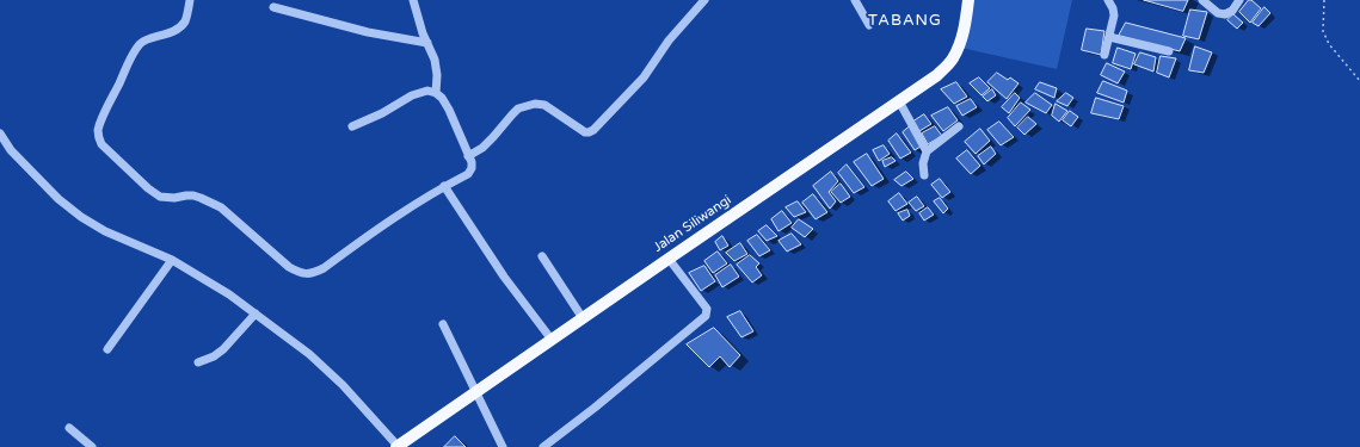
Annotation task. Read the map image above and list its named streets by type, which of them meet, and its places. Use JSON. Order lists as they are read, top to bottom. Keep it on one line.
{"streets":{"main road":["Jalan Siliwangi"]},"districts":["TABANG"]}
